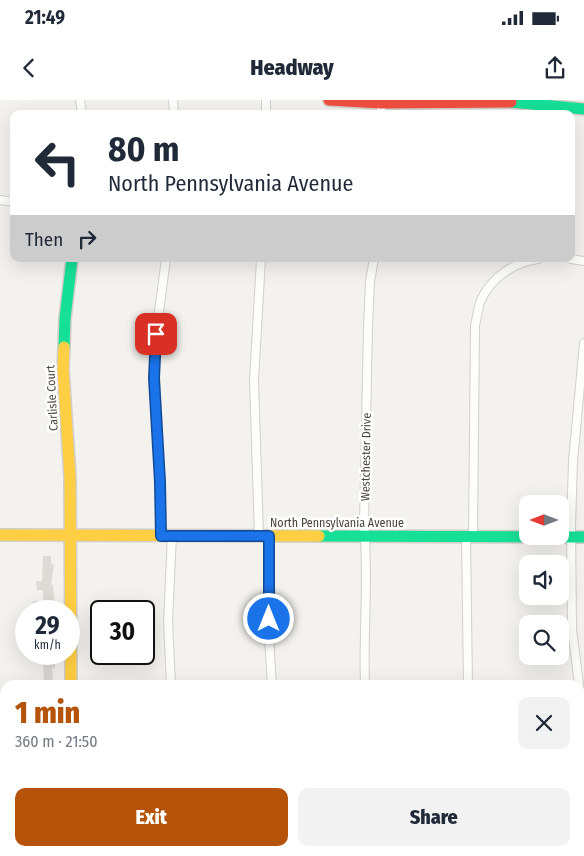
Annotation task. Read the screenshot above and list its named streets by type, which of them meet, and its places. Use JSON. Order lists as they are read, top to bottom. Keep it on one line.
{"streets":{"street":["Carlisle Court","Westchester Drive","North Pennsylvania Avenue"]},"crossings":[["Carlisle Court","North Pennsylvania Avenue"],["Westchester Drive","North Pennsylvania Avenue"]],"north":"left","page":{"status":"21:49","header":"Headway","turn":["80 m","North Pennsylvania Avenue"],"then":"Then","speed":"29 km/h","limit":"30","heading":["1 min","360 m · 21:50"],"buttons":["Exit","Share"]}}
